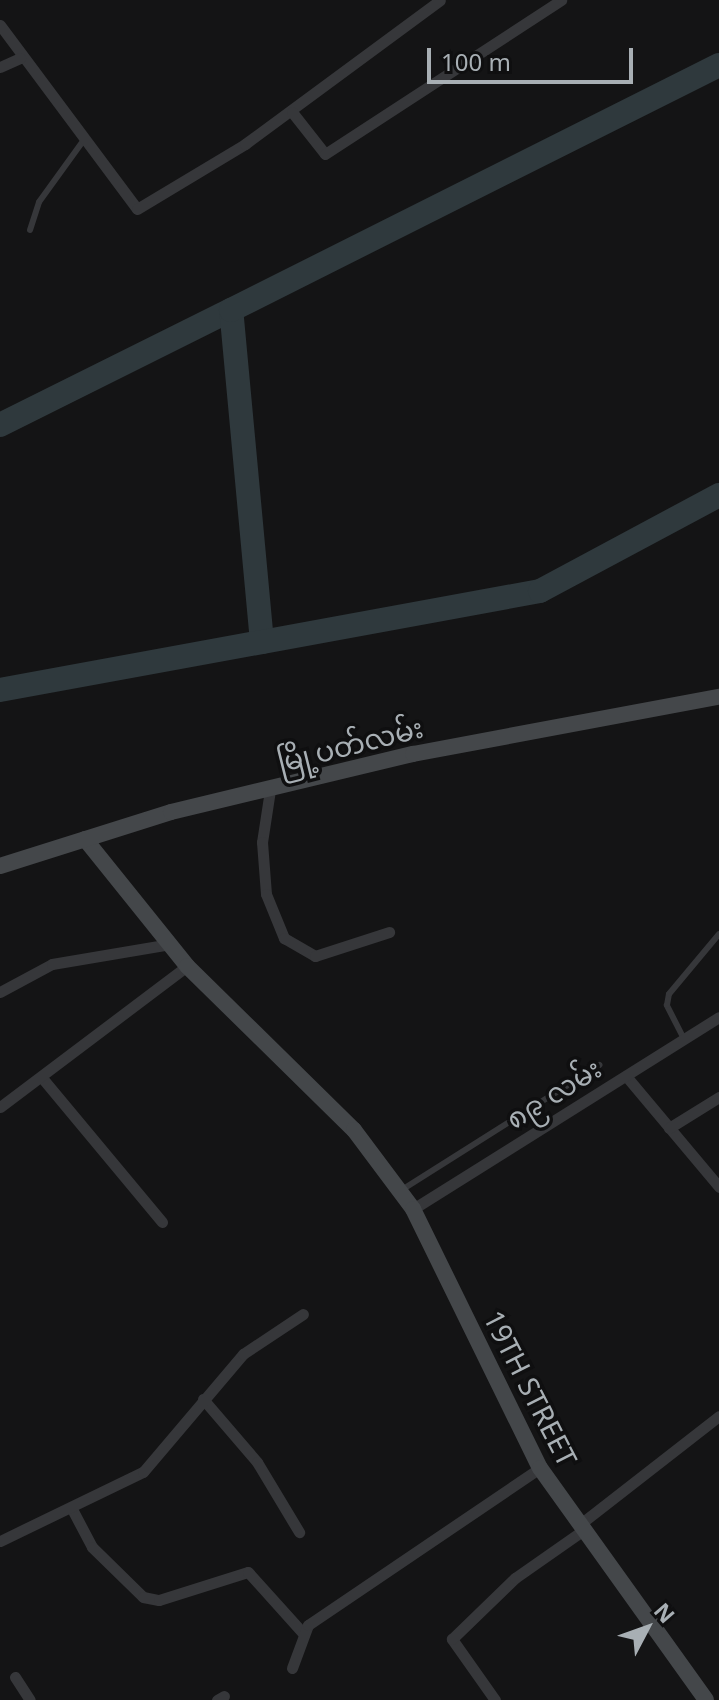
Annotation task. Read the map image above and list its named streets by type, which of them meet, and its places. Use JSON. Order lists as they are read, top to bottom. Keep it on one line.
{"streets":{"street":["မြို့ပတ်လမ်း","၈၉ လမ်း","19TH STREET"]},"crossings":[["မြို့ပတ်လမ်း","19TH STREET"],["၈၉ လမ်း","19TH STREET"]],"scale_bar":"100 m","north":"top right"}
